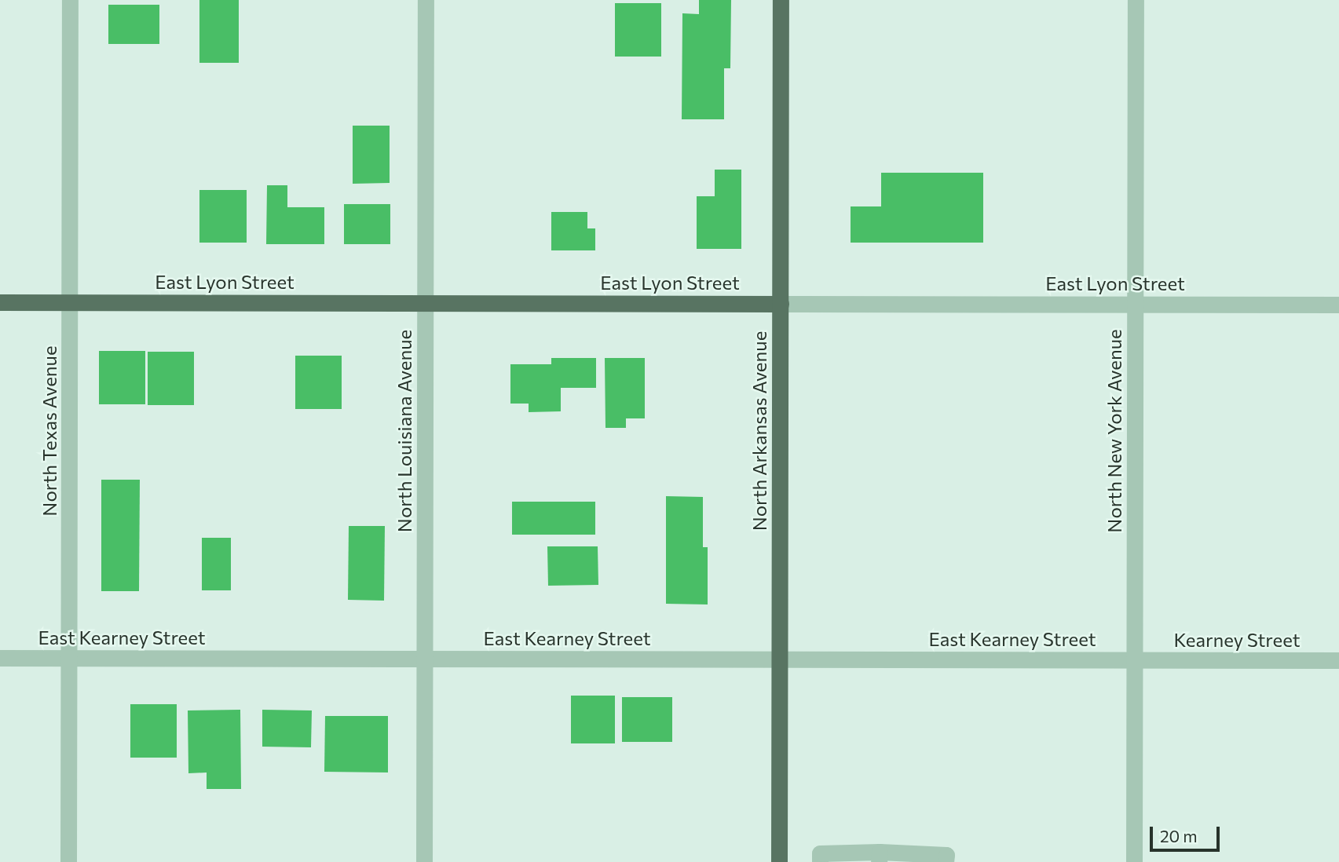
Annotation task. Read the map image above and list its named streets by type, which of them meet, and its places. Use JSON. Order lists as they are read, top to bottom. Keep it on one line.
{"streets":{"main road":["East Lyon Street","North Arkansas Avenue"],"street":["North Texas Avenue","North Louisiana Avenue","North New York Avenue","East Kearney Street","Kearney Street"]},"crossings":[["East Lyon Street","North Texas Avenue"],["East Lyon Street","North Louisiana Avenue"],["East Lyon Street","North Arkansas Avenue"],["East Lyon Street","North New York Avenue"],["North Texas Avenue","East Kearney Street"],["North Louisiana Avenue","East Kearney Street"],["North Arkansas Avenue","East Kearney Street"],["North New York Avenue","East Kearney Street"],["North New York Avenue","Kearney Street"],["East Kearney Street","Kearney Street"]],"scale_bar":"20 m"}
